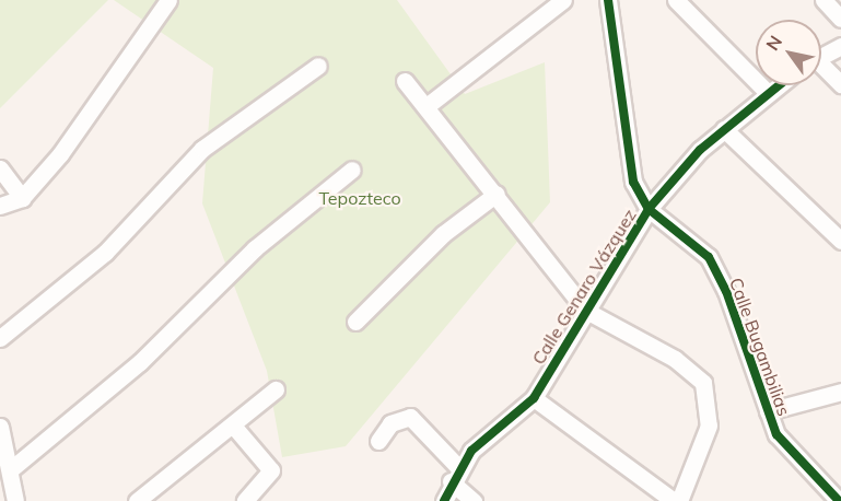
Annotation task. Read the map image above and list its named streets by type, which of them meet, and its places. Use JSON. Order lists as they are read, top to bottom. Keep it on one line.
{"streets":{"street":["Calle Genaro Vázquez","Calle Bugambilias"]},"crossings":[["Calle Genaro Vázquez","Calle Bugambilias"]],"parks":["Tepozteco"],"north":"top left"}
